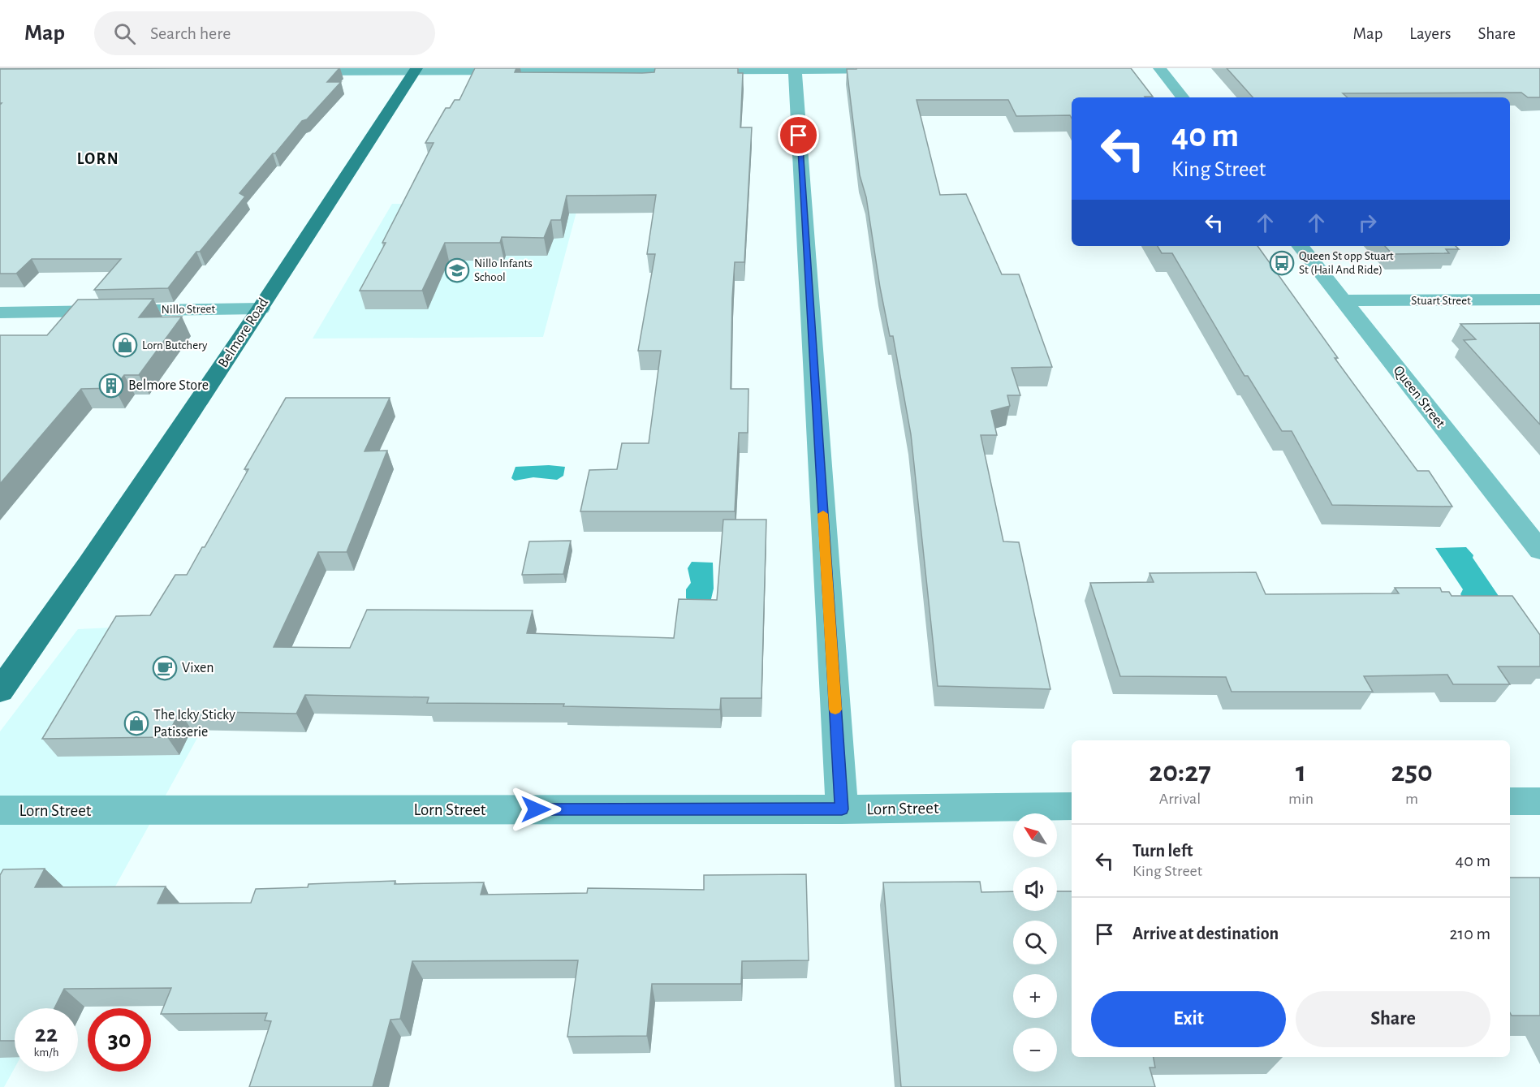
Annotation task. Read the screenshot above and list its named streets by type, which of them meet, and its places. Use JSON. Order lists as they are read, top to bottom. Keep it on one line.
{"streets":{"main road":["Belmore Road"],"street":["Stuart Street","Nillo Street","Queen Street","Lorn Street"]},"crossings":[["Stuart Street","Queen Street"],["Nillo Street","Belmore Road"]],"districts":["LORN"],"places":{"bus stop":["Queen St opp Stuart St (Hail And Ride)"],"school or university":["Nillo Infants School"],"shop":["Lorn Butchery","The Icky Sticky Patisserie"],"building":["Belmore Store"],"cafe":["Vixen"]},"north":"top left","page":{"header":"Map","search":"Search here","nav":["Map","Layers","Share"],"turn":["40 m","King Street"],"eta":["20:27","Arrival","1","min","250","m"],"map_buttons":["+","−"],"list":[{"name":"Turn left","note":"King Street","value":"40 m"},{"name":"Arrive at destination","value":"210 m"}],"buttons":["Exit","Share"],"speed":"22 km/h","limit":"30"}}
